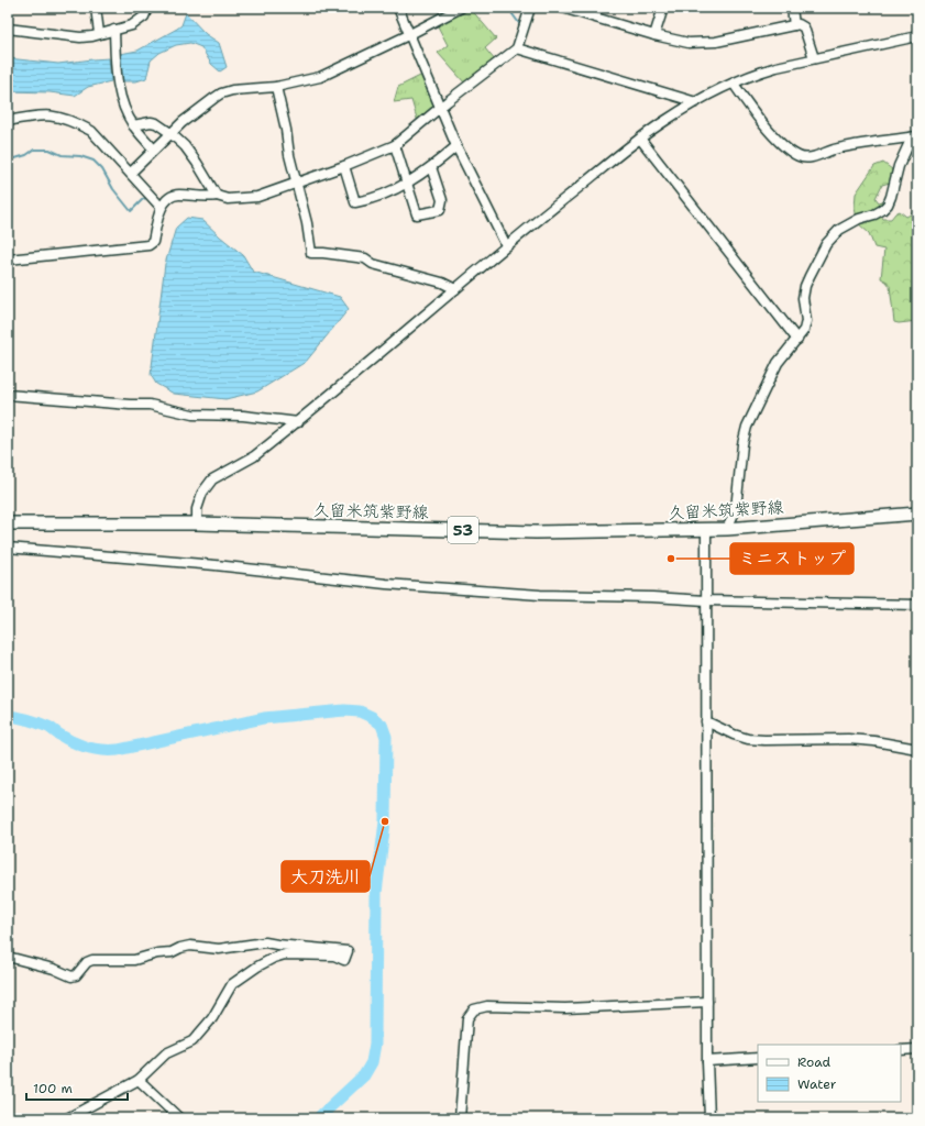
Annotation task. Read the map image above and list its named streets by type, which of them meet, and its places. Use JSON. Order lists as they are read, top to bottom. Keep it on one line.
{"streets":{"main road":["久留米筑紫野線","53"]},"places":["ミニストップ","大刀洗川"],"legend":["Road","Water"],"scale_bar":"100 m"}
